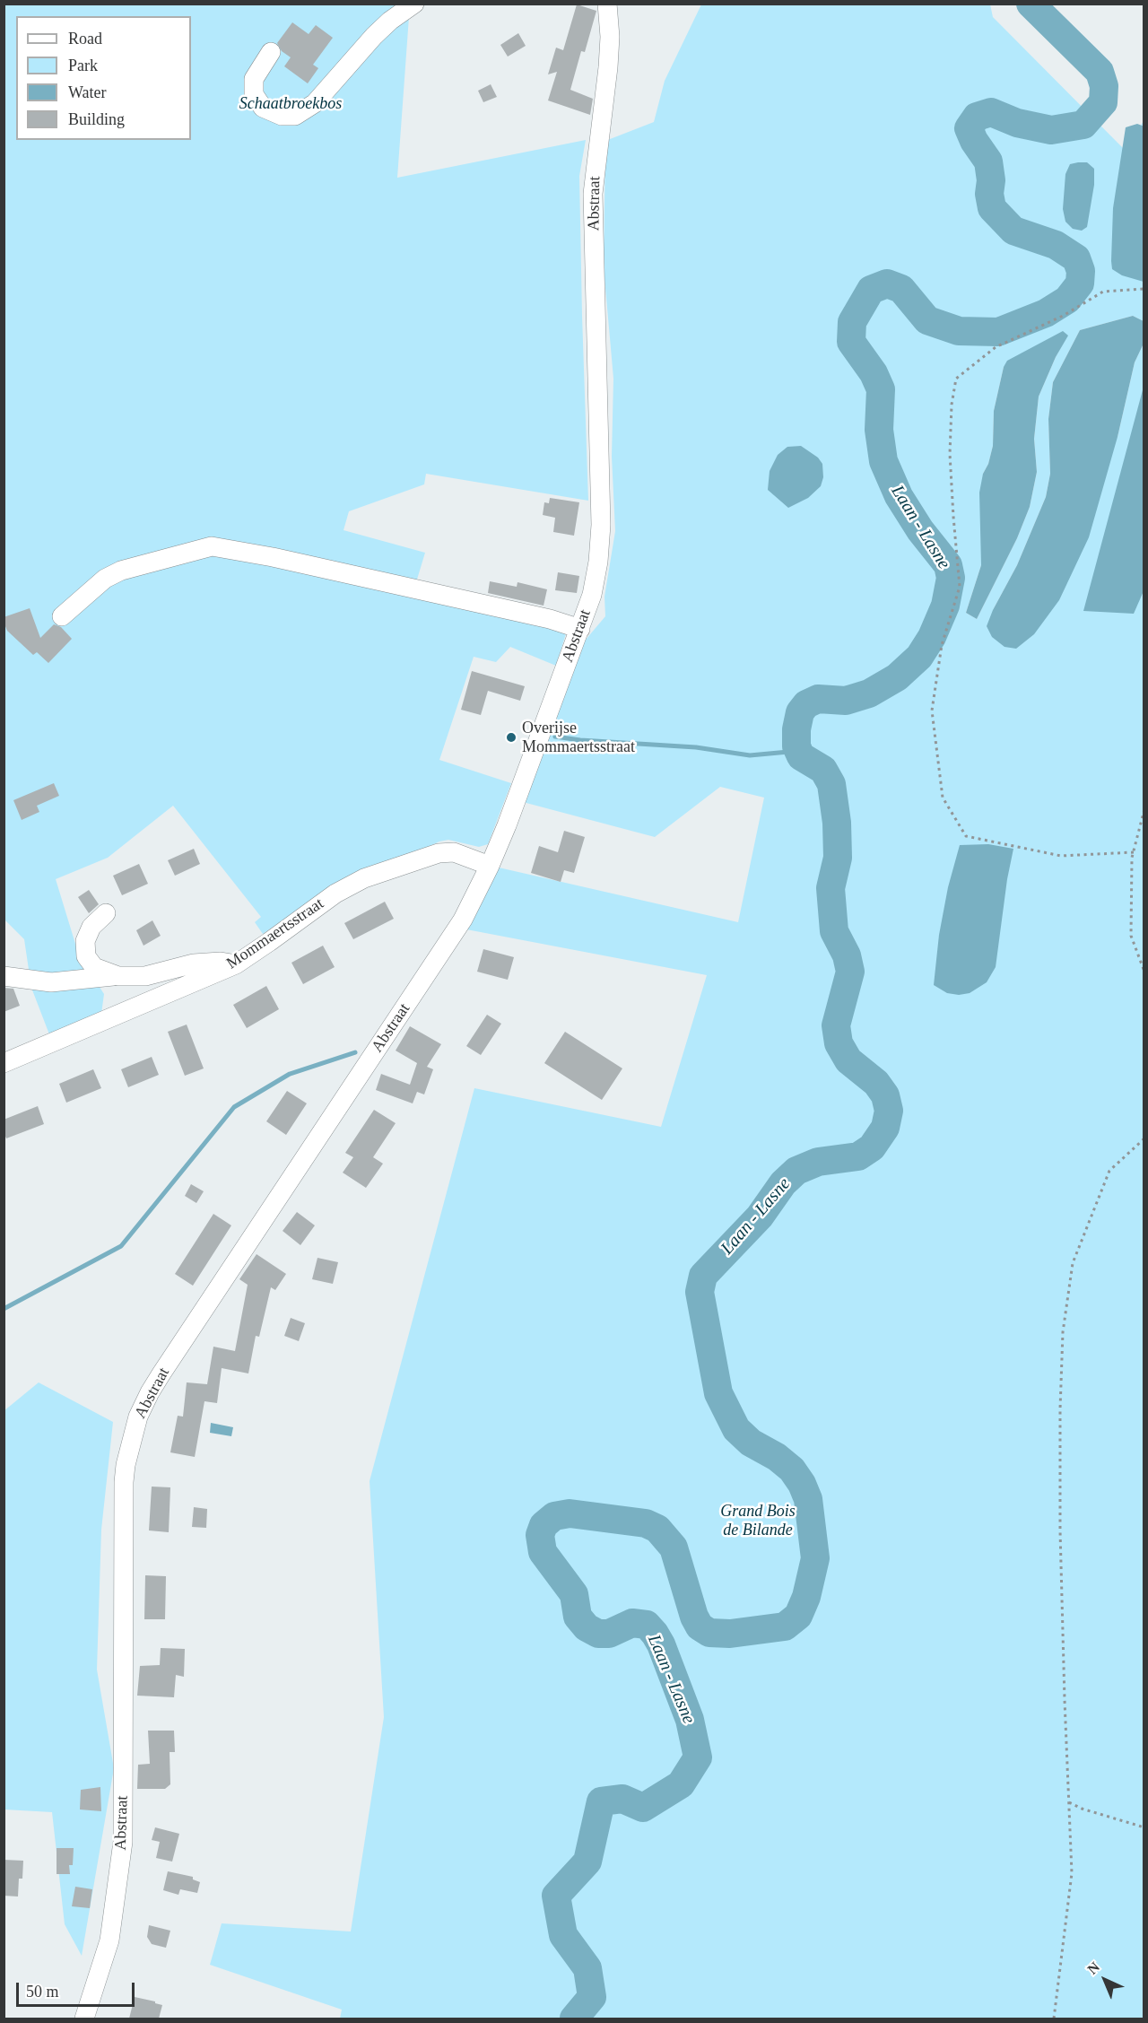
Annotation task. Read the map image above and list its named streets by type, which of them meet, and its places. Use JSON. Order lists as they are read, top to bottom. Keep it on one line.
{"streets":{"street":["Abstraat","Mommaertsstraat"]},"crossings":[["Abstraat","Mommaertsstraat"]],"water":["Laan - Lasne"],"parks":["Schaatbroekbos","Grand Bois de Bilande"],"places":["Overijse Mommaertsstraat"],"legend":["Road","Park","Water","Building"],"scale_bar":"50 m","north":"top left"}
